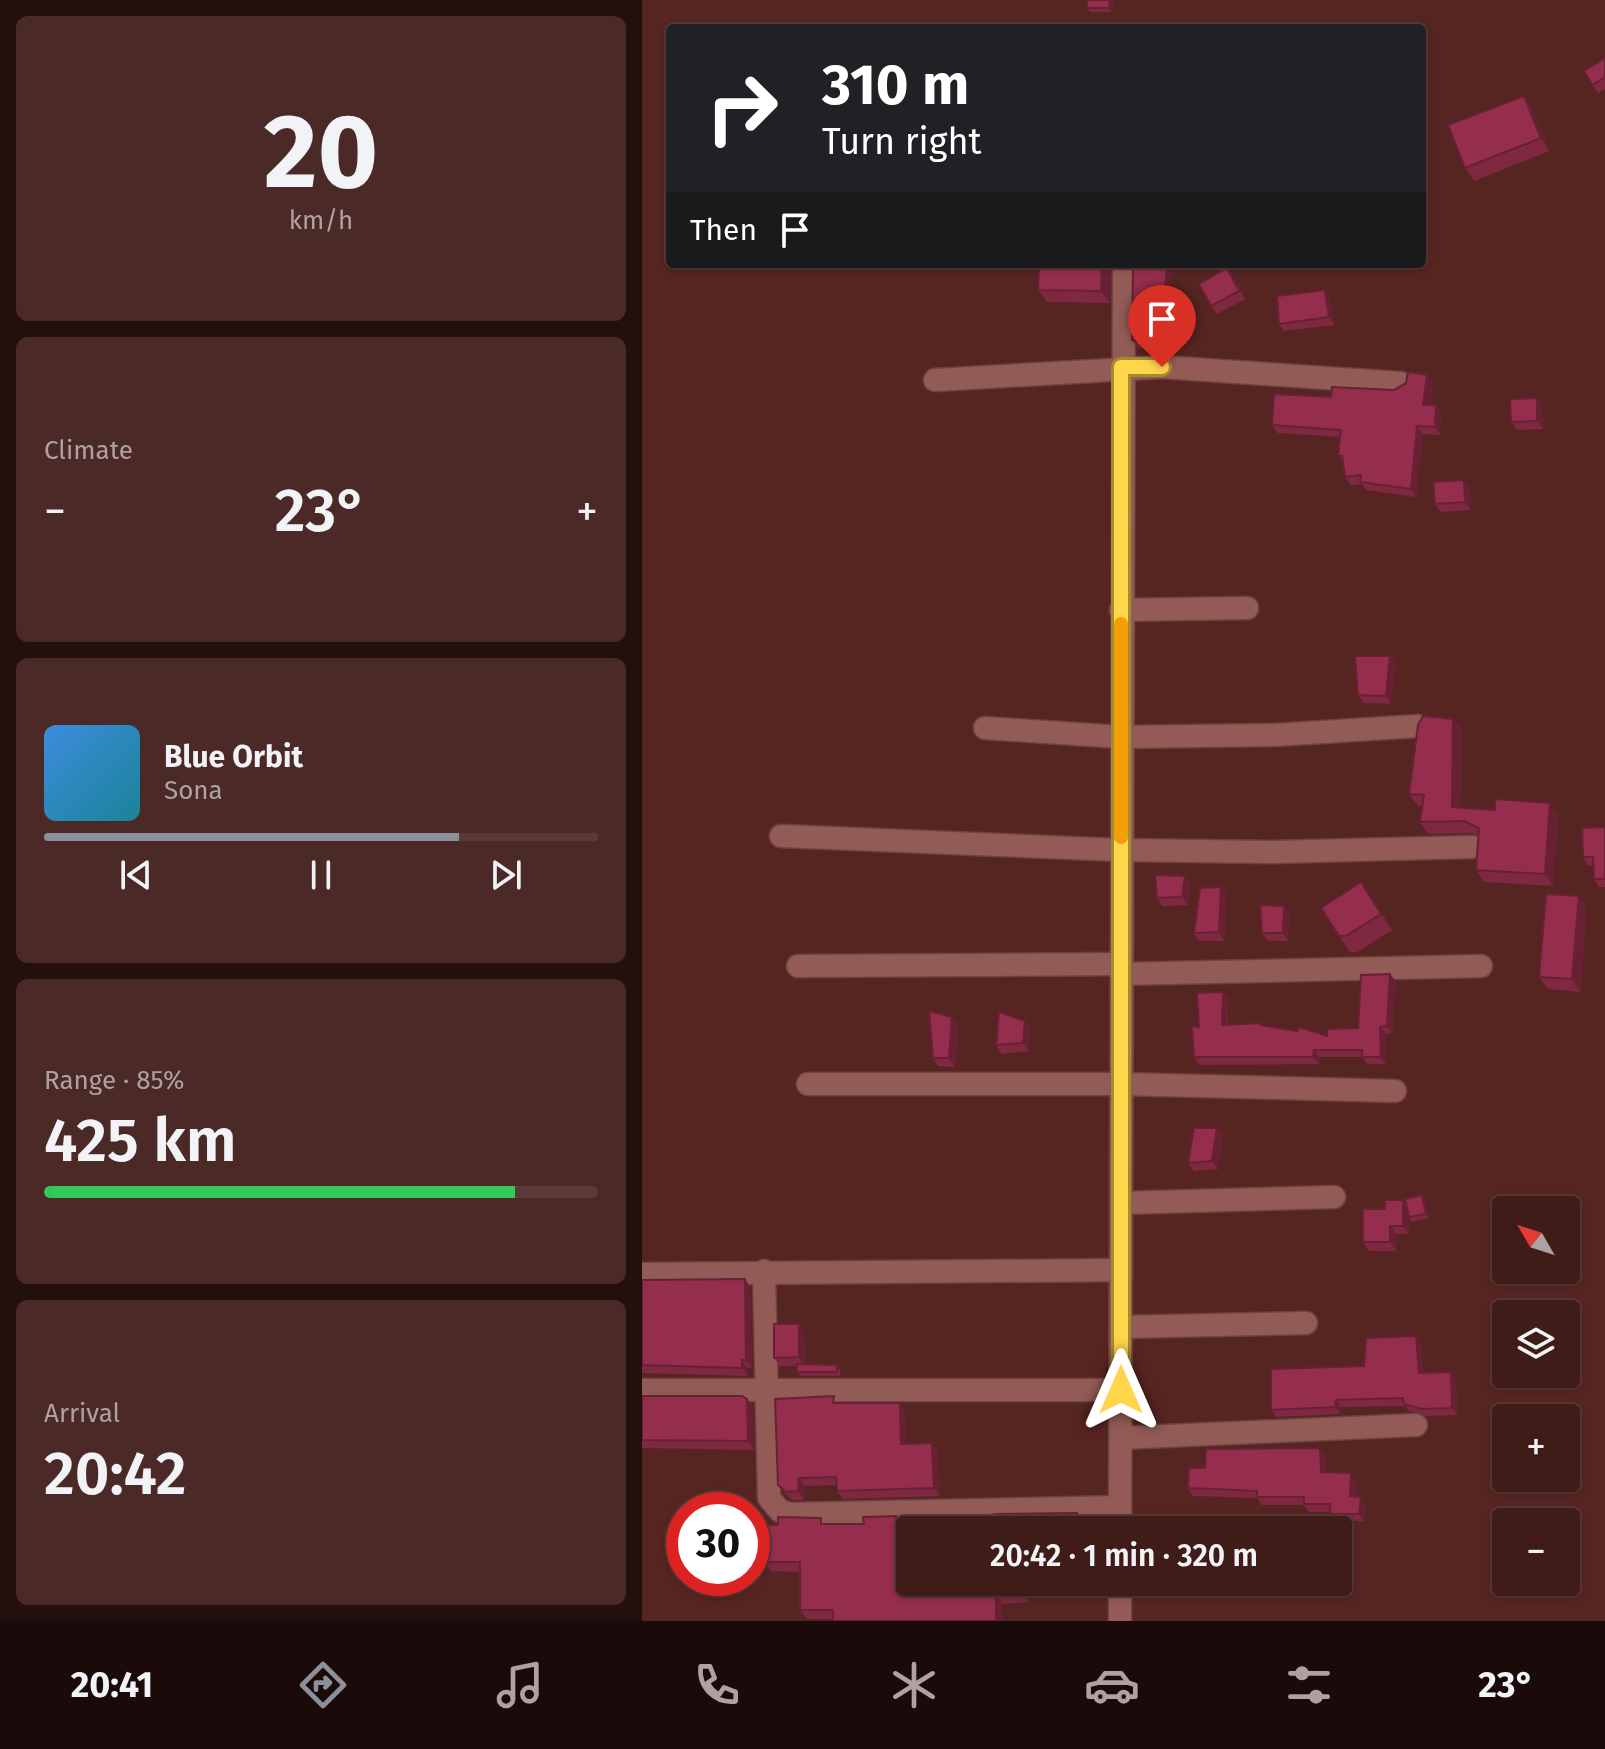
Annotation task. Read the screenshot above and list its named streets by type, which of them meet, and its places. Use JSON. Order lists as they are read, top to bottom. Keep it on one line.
{"north":"top left","page":{"tile":[["20","km/h"],"Climate",["Range · 85%","425 km"],["Arrival","20:42"]],"turn":["310 m","Turn right"],"then":"Then","heat":["−","23°","+"],"song":["Blue Orbit","Sona"],"map_buttons":["+","−"],"limit":"30","trip":"20:42 · 1 min · 320 m","tabs":["20:41","23°"]}}
